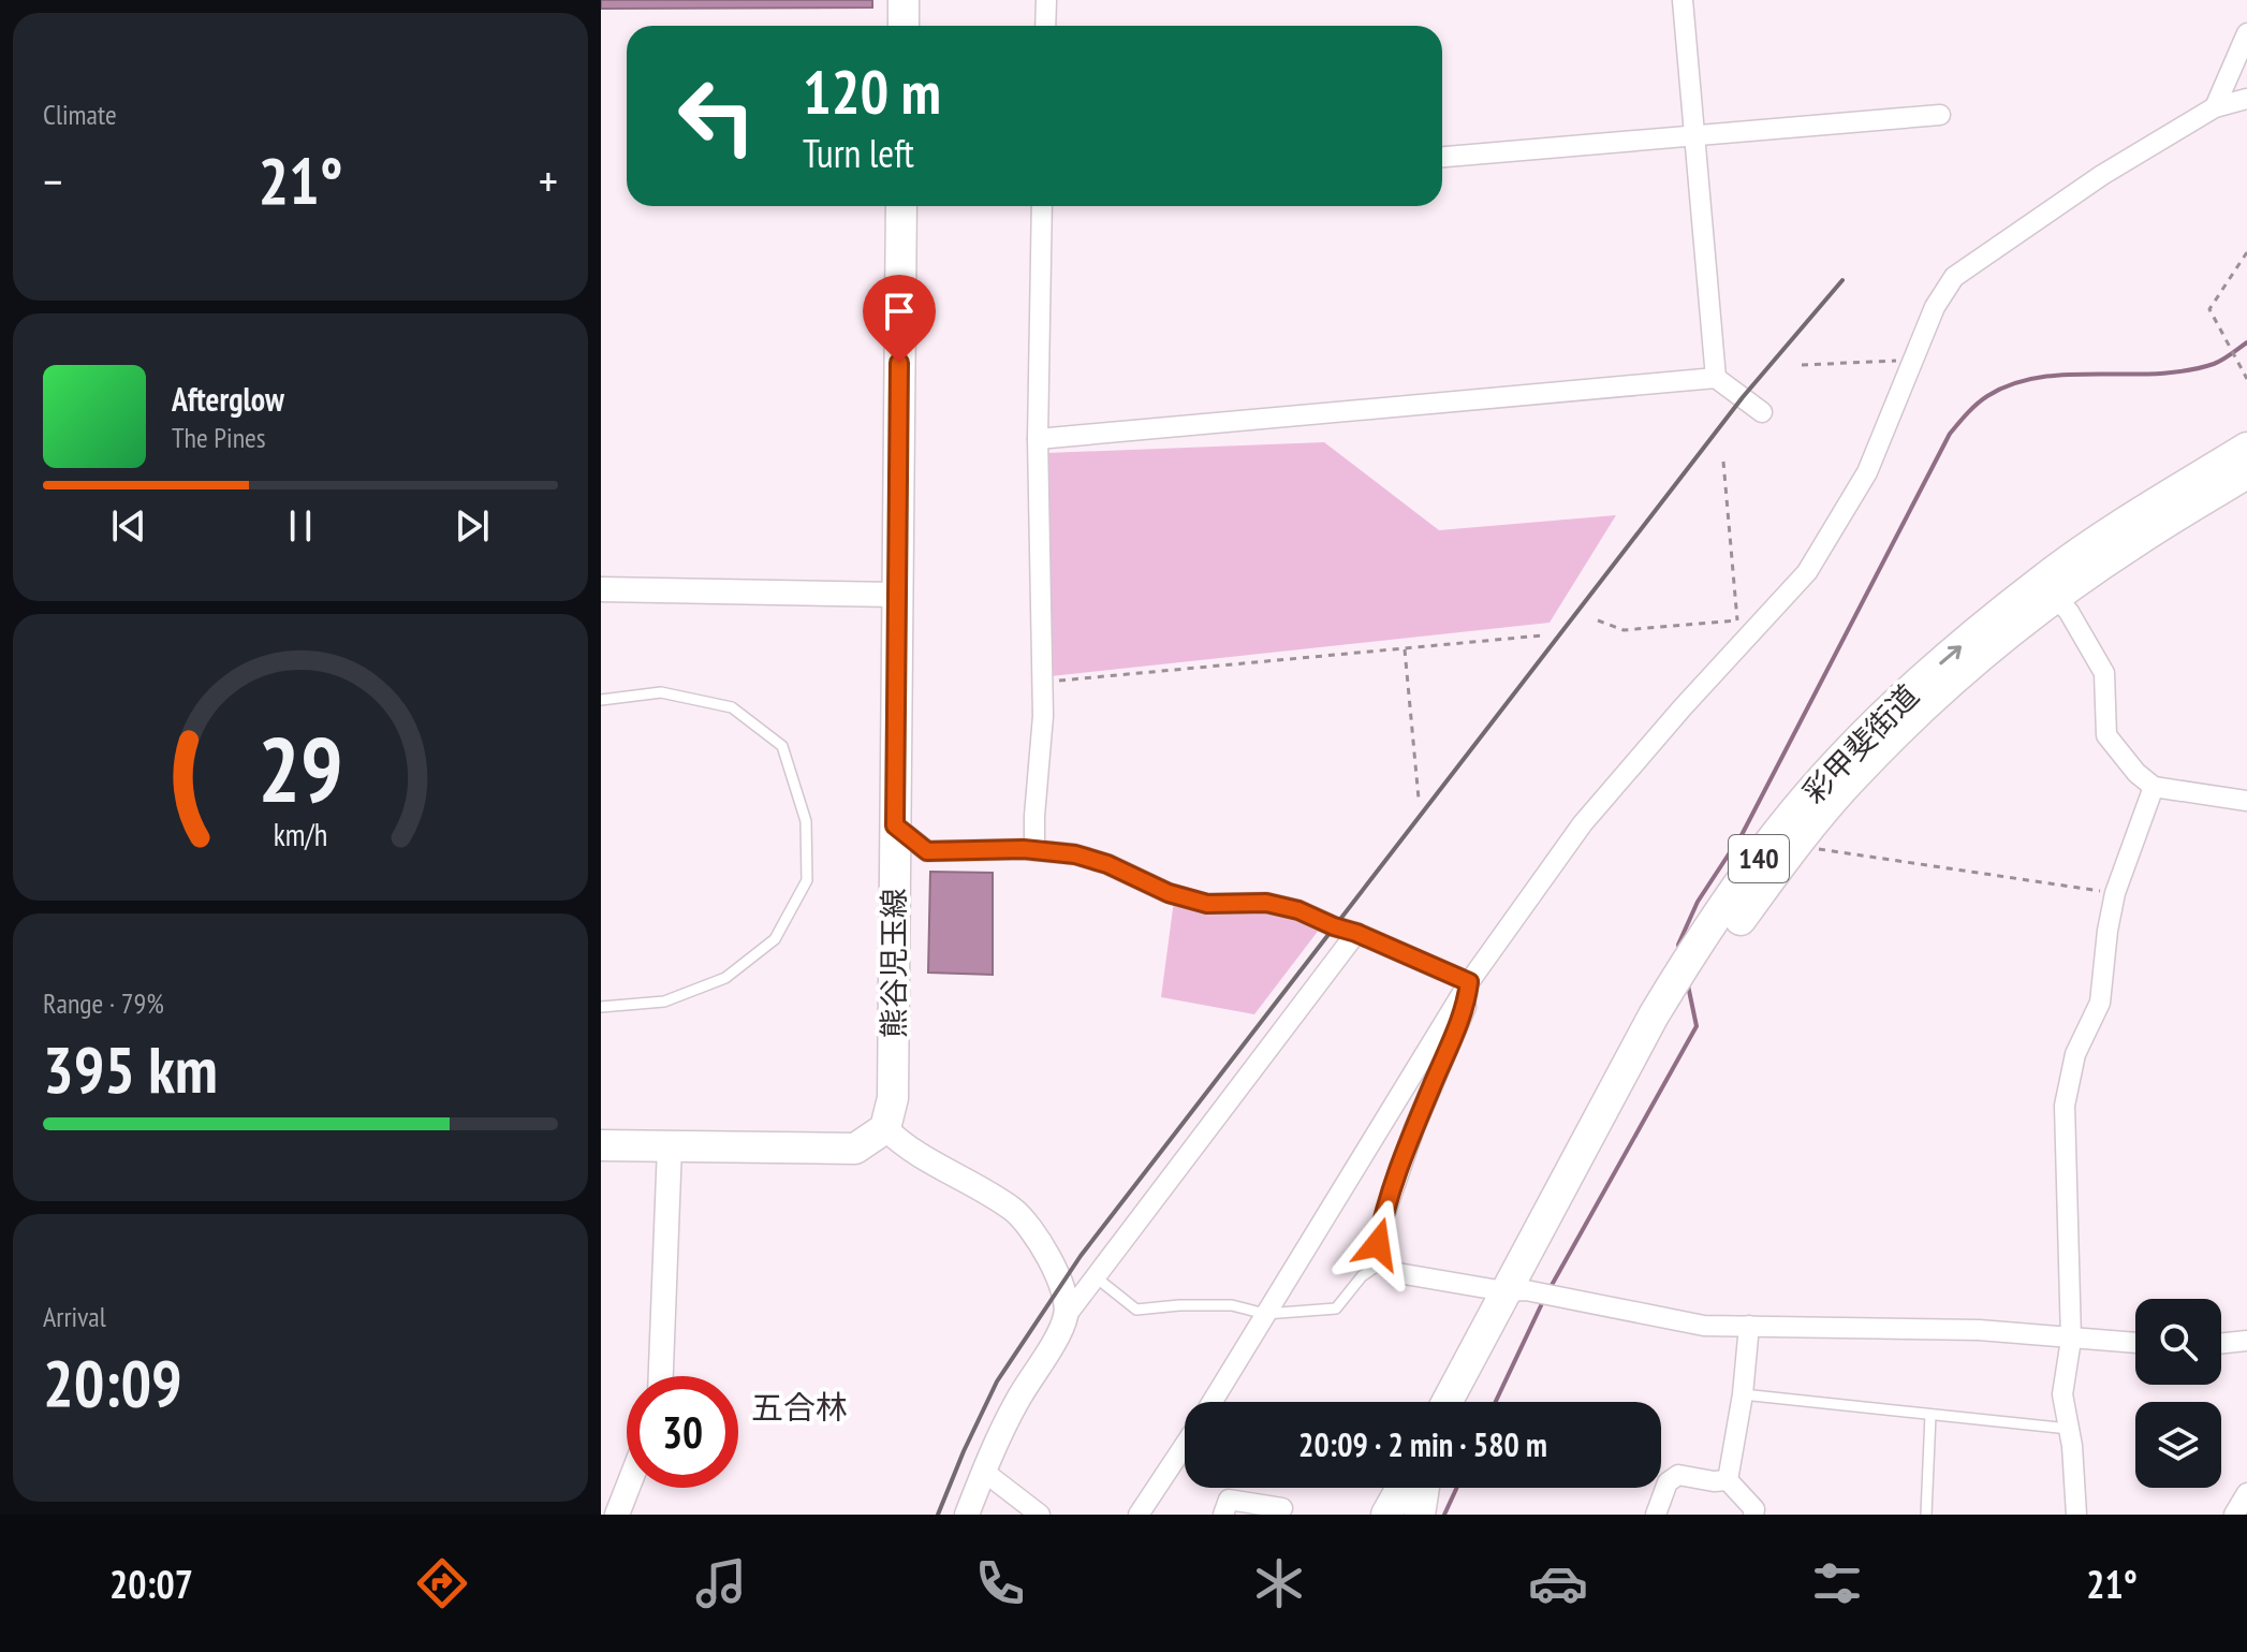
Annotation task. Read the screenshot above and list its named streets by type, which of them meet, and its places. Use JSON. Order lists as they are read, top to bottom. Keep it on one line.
{"streets":{"main road":["彩甲斐街道","140","熊谷児玉線"]},"districts":["五合林"],"page":{"tile":["Climate",["Range · 79%","395 km"],["Arrival","20:09"]],"turn":["120 m","Turn left"],"heat":["−","21°","+"],"song":["Afterglow","The Pines"],"limit":"30","trip":"20:09 · 2 min · 580 m","tabs":["20:07","21°"],"gauge":["29","km/h"]}}
